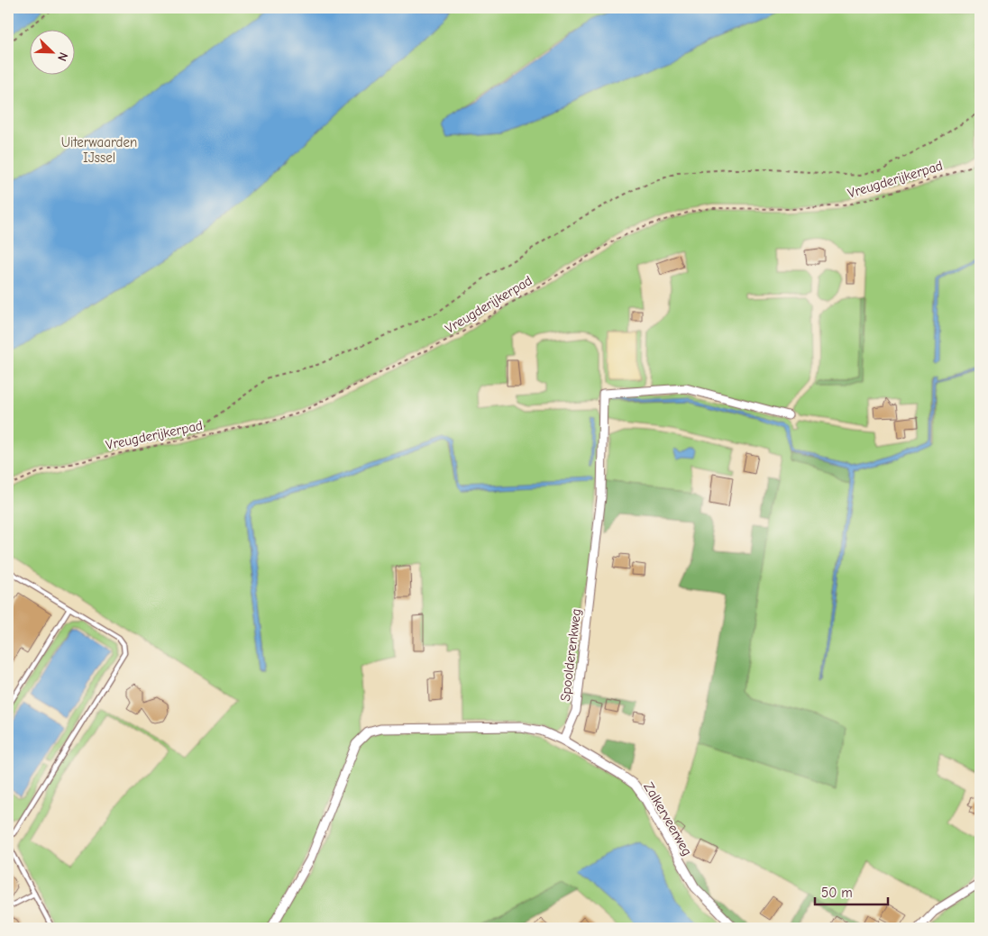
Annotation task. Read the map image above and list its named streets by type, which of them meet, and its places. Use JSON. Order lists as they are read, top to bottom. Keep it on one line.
{"streets":{"street":["Spoolderenkweg","Zalkerveerweg"],"path":["Vreugderijkerpad"]},"crossings":[["Spoolderenkweg","Zalkerveerweg"]],"parks":["Uiterwaarden IJssel"],"scale_bar":"50 m","north":"bottom right"}
